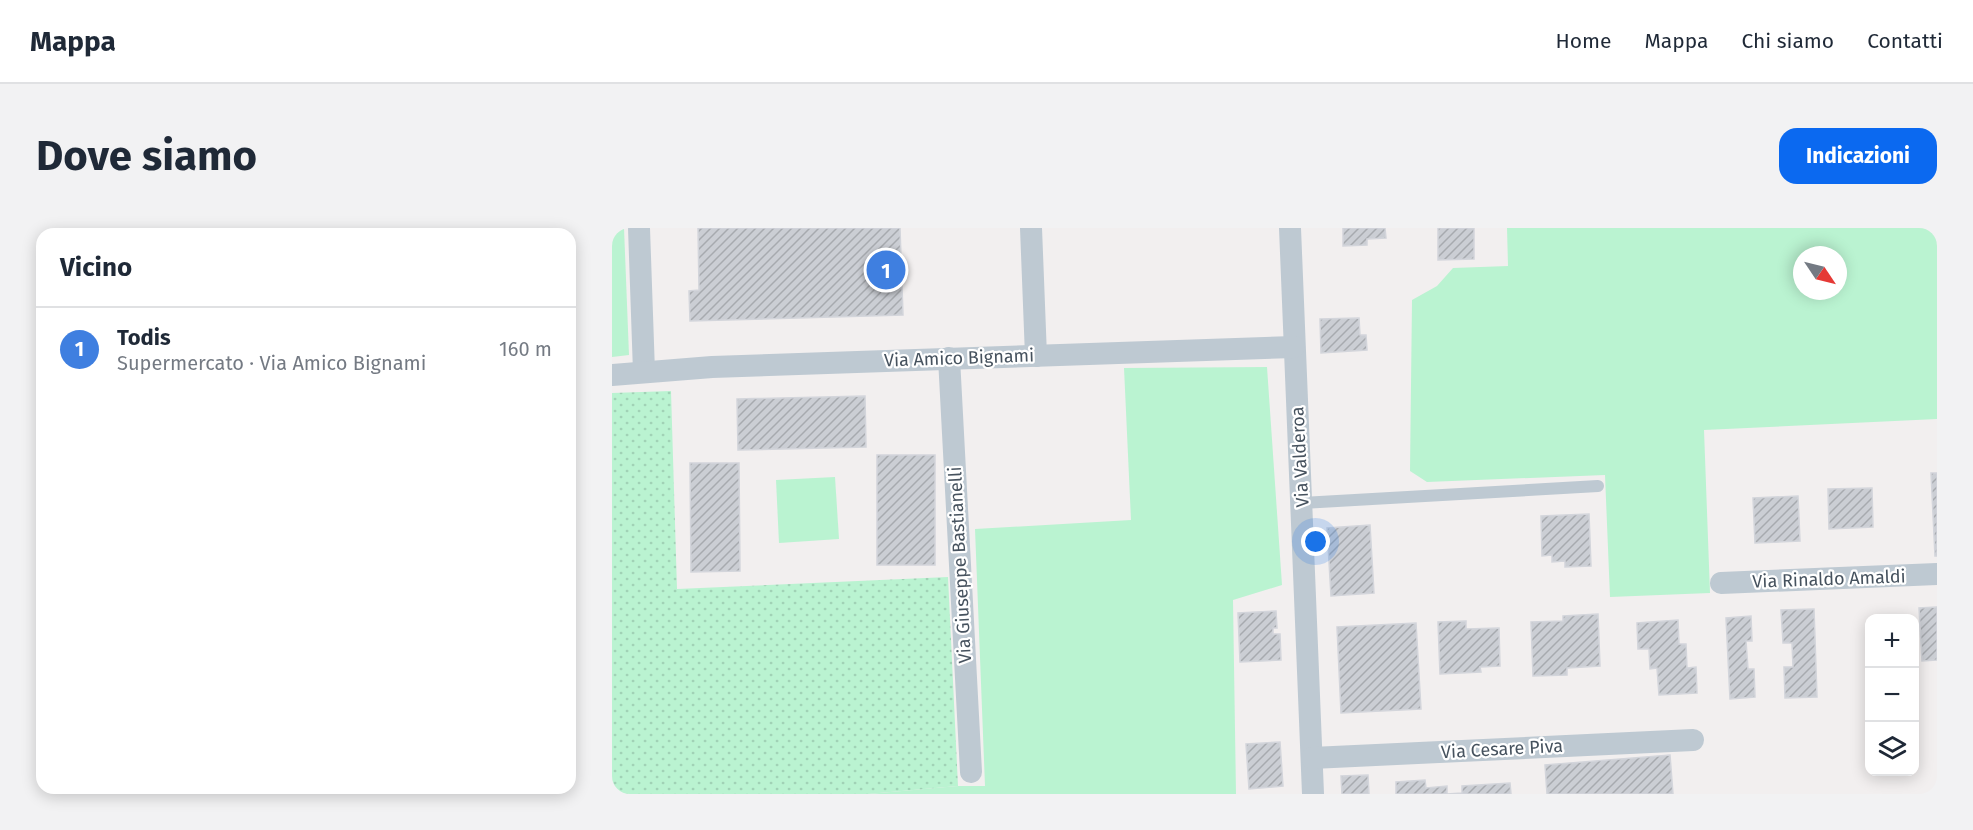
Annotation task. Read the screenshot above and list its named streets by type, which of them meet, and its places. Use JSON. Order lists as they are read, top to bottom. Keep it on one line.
{"streets":{"street":["Via Amico Bignami","Via Valderoa","Via Giuseppe Bastianelli","Via Rinaldo Amaldi","Via Cesare Piva"]},"crossings":[["Via Amico Bignami","Via Valderoa"],["Via Amico Bignami","Via Giuseppe Bastianelli"],["Via Valderoa","Via Cesare Piva"]],"north":"bottom right","page":{"header":"Mappa","nav":["Home","Mappa","Chi siamo","Contatti"],"buttons":"Indicazioni","title":"Dove siamo","heading":"Vicino","pins":"1","list":[{"mark":"1","name":"Todis","note":"Supermercato · Via Amico Bignami","value":"160 m"}],"map_buttons":["+","−"]}}
